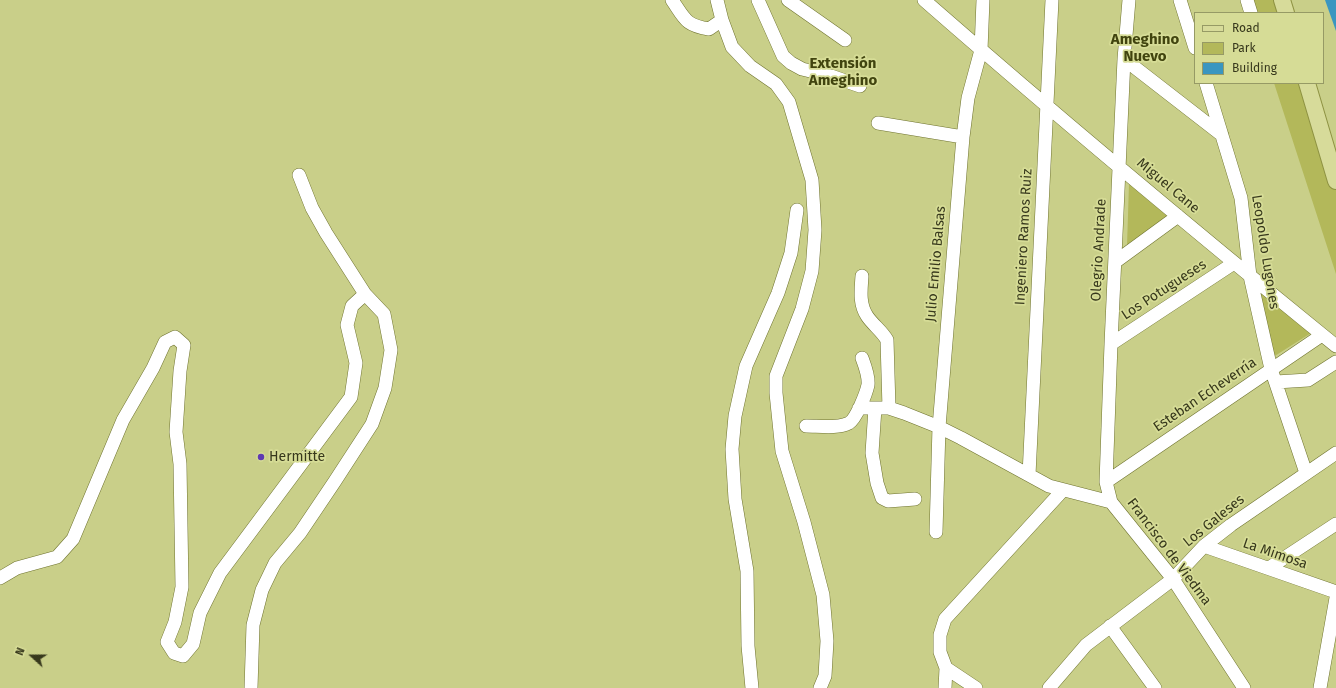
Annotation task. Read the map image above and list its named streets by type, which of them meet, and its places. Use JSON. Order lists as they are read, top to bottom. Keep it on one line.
{"streets":{"street":["Miguel Cane","Ingeniero Ramos Ruiz","Olegrio Andrade","Leopoldo Lugones","Julio Emilio Balsas","Los Potugueses","Esteban Echeverría","Los Galeses","Francisco de Viedma","La Mimosa"]},"crossings":[["Miguel Cane","Ingeniero Ramos Ruiz"],["Miguel Cane","Olegrio Andrade"],["Miguel Cane","Leopoldo Lugones"],["Miguel Cane","Julio Emilio Balsas"],["Miguel Cane","Los Potugueses"],["Miguel Cane","Esteban Echeverría"],["Ingeniero Ramos Ruiz","Francisco de Viedma"],["Olegrio Andrade","Los Potugueses"],["Olegrio Andrade","Esteban Echeverría"],["Olegrio Andrade","Francisco de Viedma"],["Leopoldo Lugones","Esteban Echeverría"],["Leopoldo Lugones","Los Galeses"],["Julio Emilio Balsas","Francisco de Viedma"],["Los Galeses","Francisco de Viedma"],["Los Galeses","La Mimosa"]],"districts":["Ameghino Nuevo","Extensión Ameghino"],"places":["Hermitte"],"legend":["Road","Park","Building"],"north":"left"}
